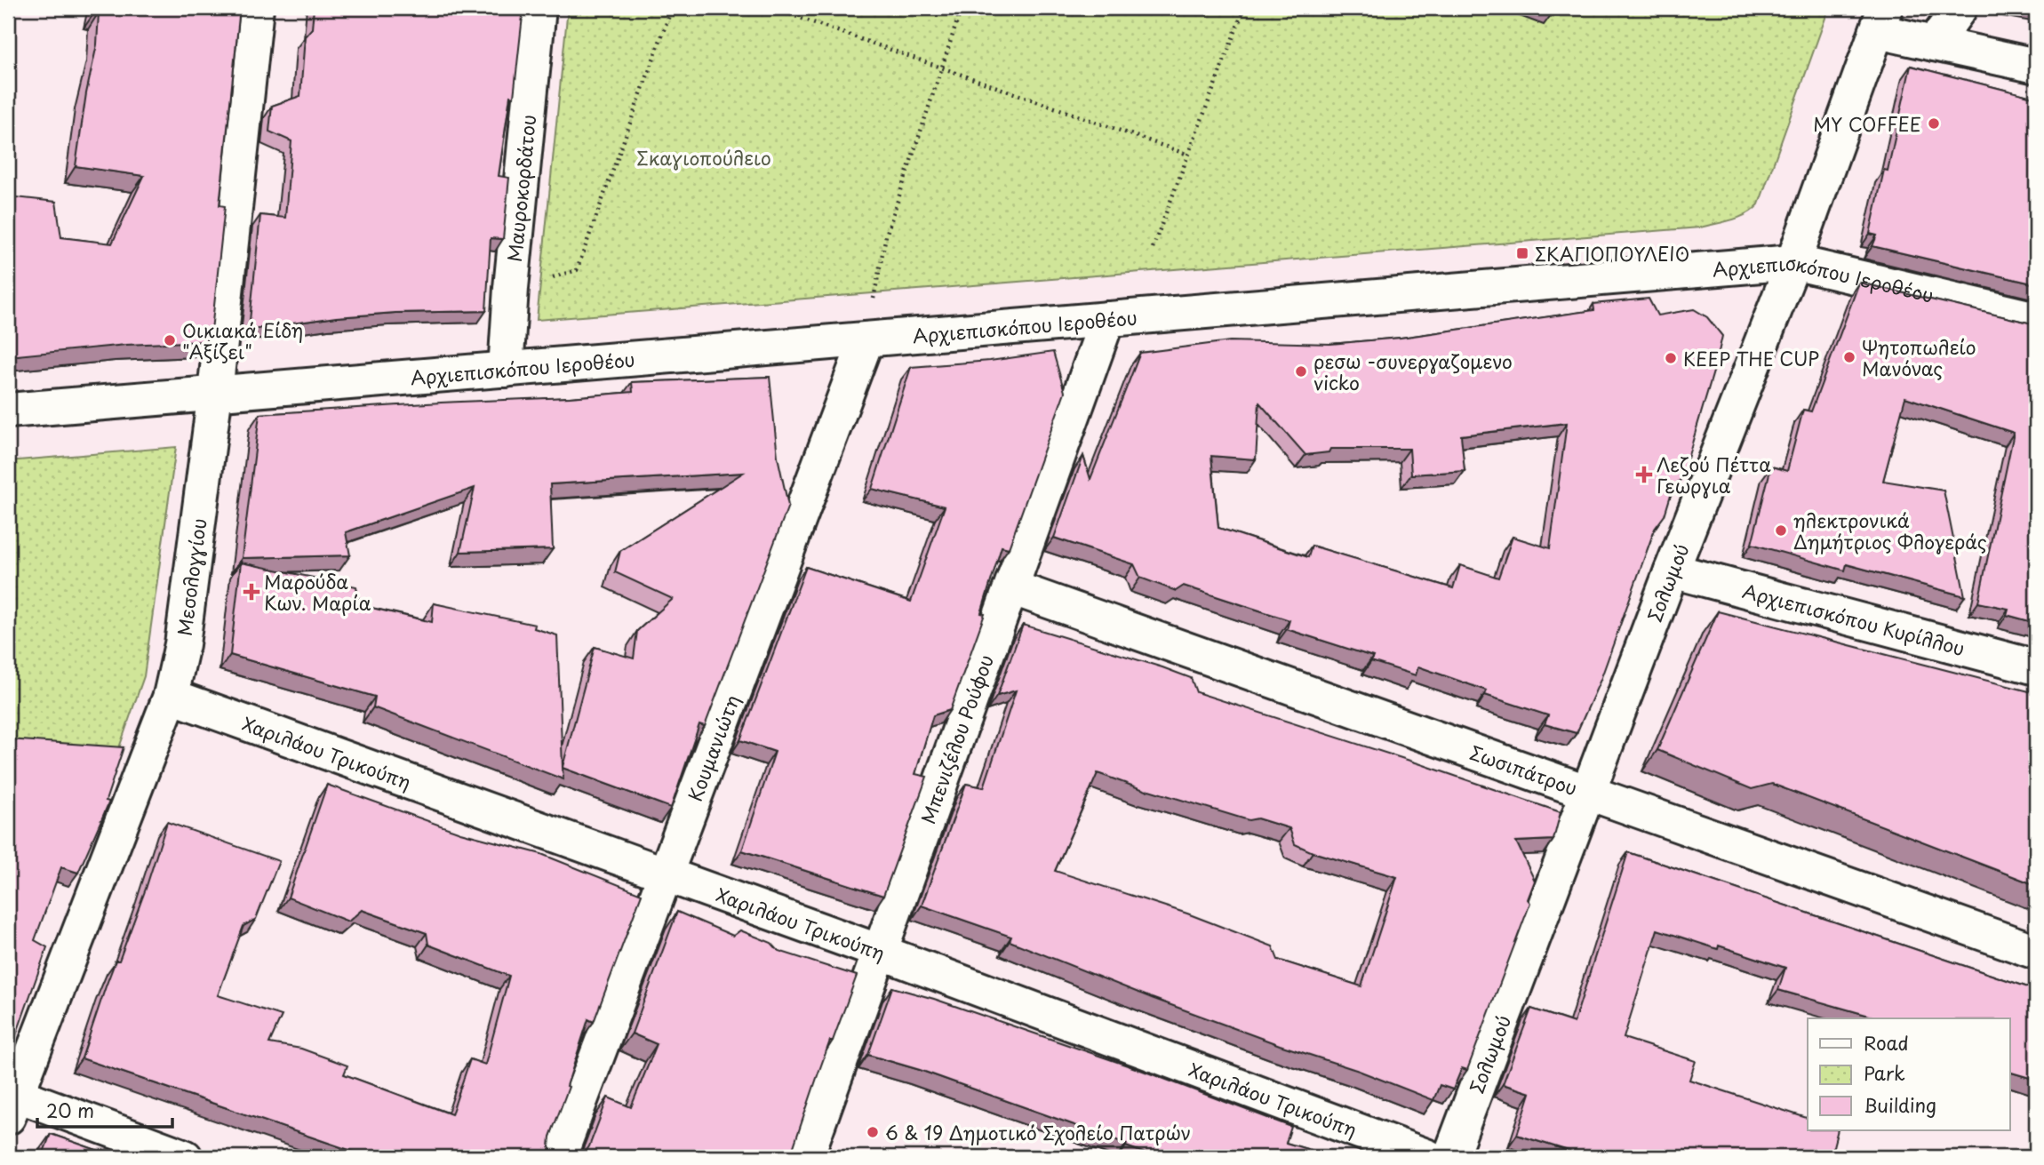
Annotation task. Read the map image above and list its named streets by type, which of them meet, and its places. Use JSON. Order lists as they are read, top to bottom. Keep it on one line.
{"streets":{"street":["Μαυροκορδάτου","Αρχιεπισκόπου Ιεροθέου","Μεσολογγίου","Σολωμού","Αρχιεπισκόπου Κυρίλλου","Μπενιζέλου Ρούφου","Κουμανιώτη","Χαριλάου Τρικούπη","Σωσιπάτρου"]},"crossings":[["Μαυροκορδάτου","Αρχιεπισκόπου Ιεροθέου"],["Αρχιεπισκόπου Ιεροθέου","Μεσολογγίου"],["Αρχιεπισκόπου Ιεροθέου","Σολωμού"],["Αρχιεπισκόπου Ιεροθέου","Μπενιζέλου Ρούφου"],["Αρχιεπισκόπου Ιεροθέου","Κουμανιώτη"],["Μεσολογγίου","Χαριλάου Τρικούπη"],["Σολωμού","Αρχιεπισκόπου Κυρίλλου"],["Σολωμού","Σωσιπάτρου"],["Μπενιζέλου Ρούφου","Χαριλάου Τρικούπη"],["Μπενιζέλου Ρούφου","Σωσιπάτρου"],["Κουμανιώτη","Χαριλάου Τρικούπη"]],"parks":["Σκαγιοπούλειο"],"places":{"other":["MY COFFEE","Οικιακά Είδη \"Αξίζει\"","Ψητοπωλείο Μανόνας","KEEP THE CUP","ρεσω -συνεργαζομενο vicko","ηλεκτρονικά Δημήτριος Φλογεράς","6 & 19 Δημοτικό Σχολείο Πατρών"],"transit":["ΣΚΑΓΙΟΠΟΥΛΕΙΟ"],"health":["Λεζού Πέττα Γεωργια","Μαρούδα Κων. Μαρία"]},"legend":["Road","Park","Building"],"scale_bar":"20 m"}
